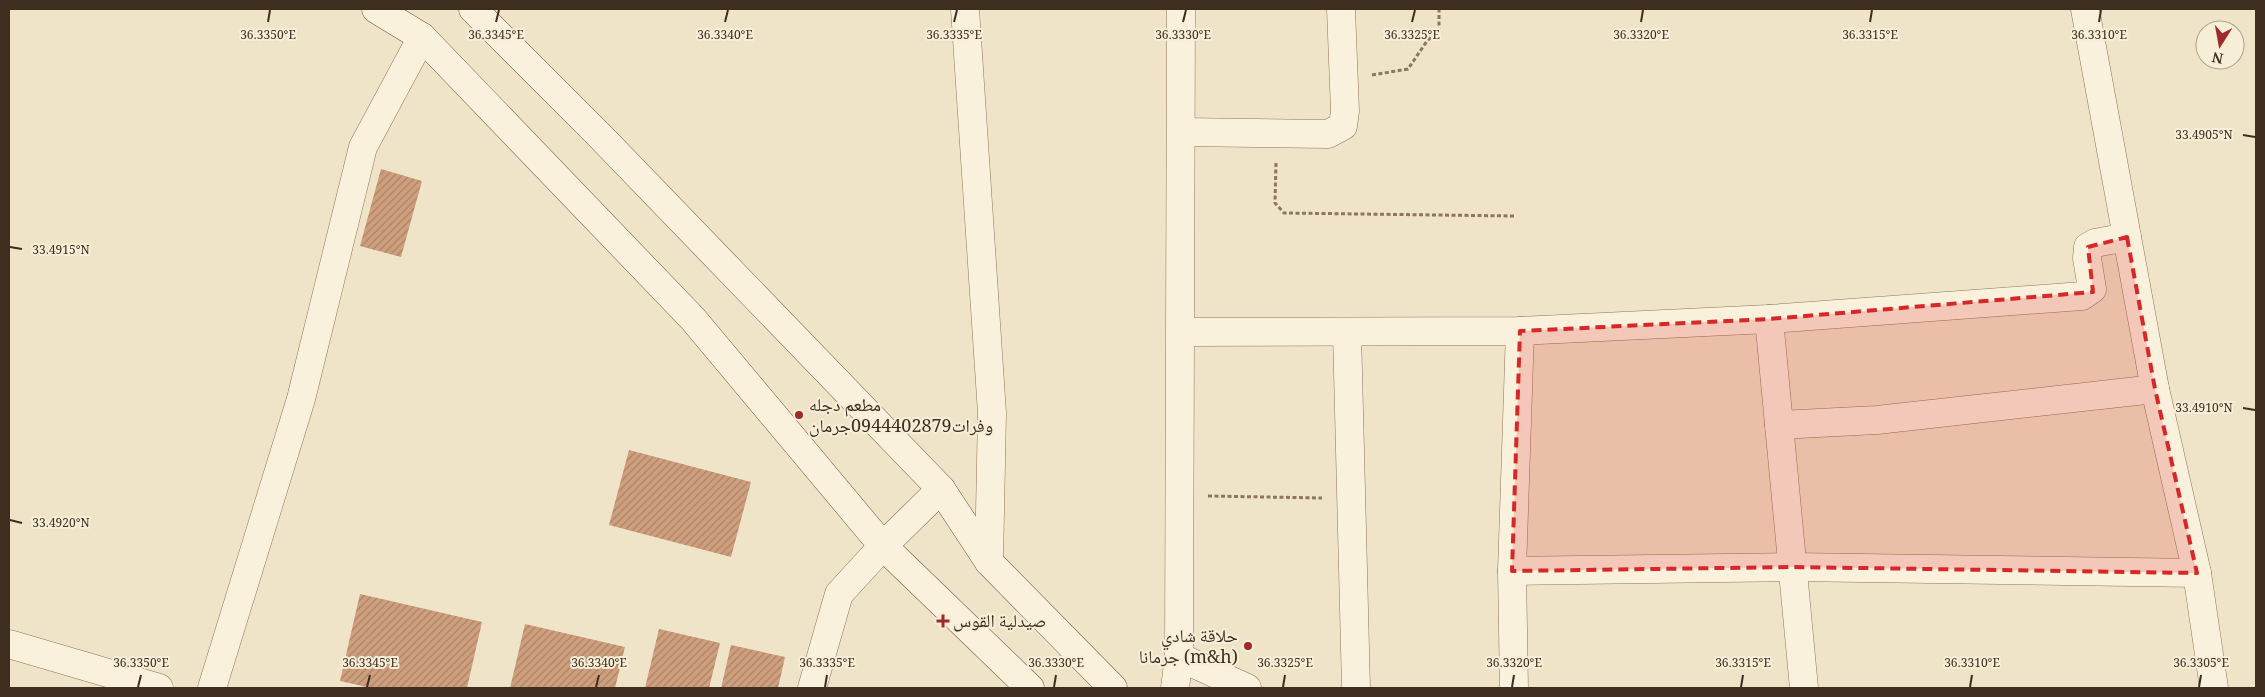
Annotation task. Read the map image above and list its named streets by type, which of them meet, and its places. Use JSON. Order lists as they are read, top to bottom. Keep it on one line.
{"places":{"other":["مطعم دجله وفرات0944402879جرمان","حلاقة شادي جرمانا (m&h)"],"health":["صيدلية القوس"]},"north":"bottom","coordinates":["36.3350°E","36.3345°E","36.3340°E","36.3335°E","36.3330°E","36.3325°E","36.3320°E","36.3315°E","36.3310°E","33.4905°N","33.4915°N","33.4910°N","33.4920°N","36.3305°E"]}
